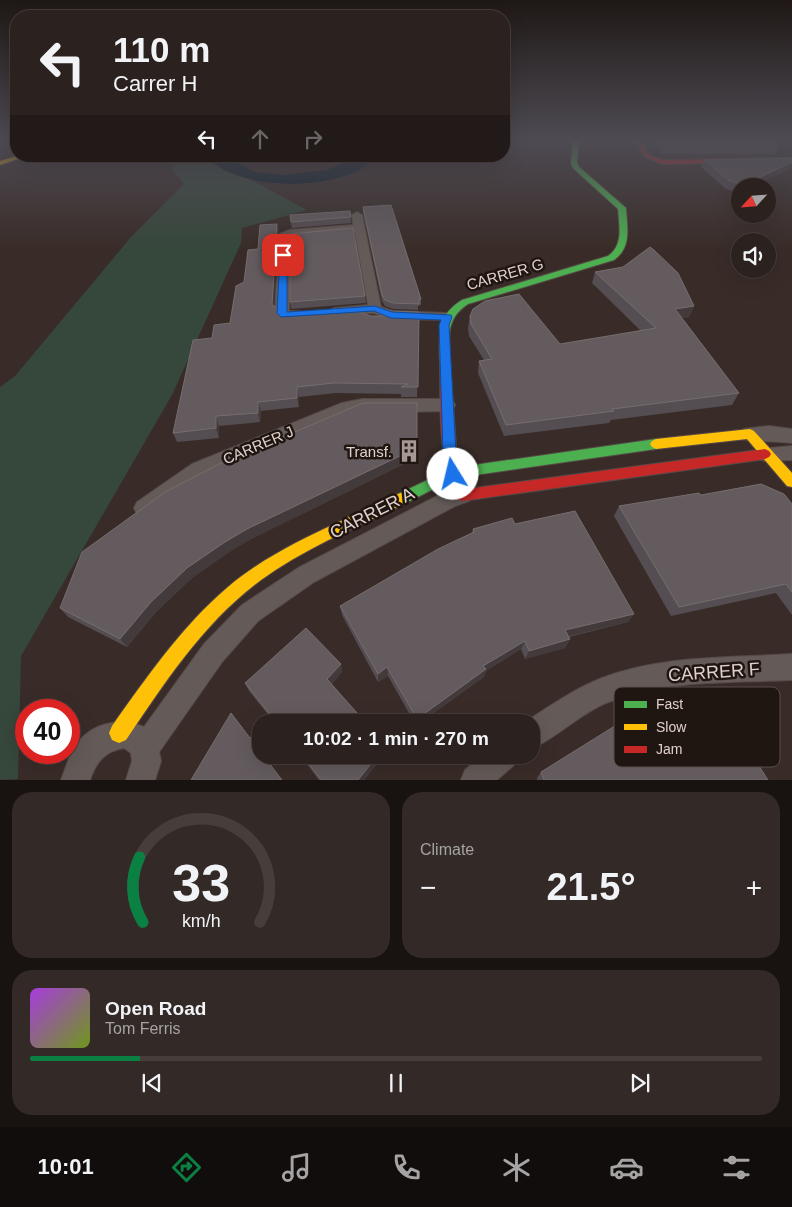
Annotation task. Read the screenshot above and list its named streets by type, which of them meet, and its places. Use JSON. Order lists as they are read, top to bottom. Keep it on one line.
{"streets":{"street":["CARRER G","CARRER J","CARRER A","CARRER F"]},"places":{"building":["Transf."]},"legend":["Fast","Slow","Jam"],"north":"bottom left","page":{"turn":["110 m","Carrer H"],"limit":"40","trip":"10:02 · 1 min · 270 m","tile":"Climate","heat":["−","21.5°","+"],"song":["Open Road","Tom Ferris"],"tabs":"10:01","gauge":["33","km/h"]}}
